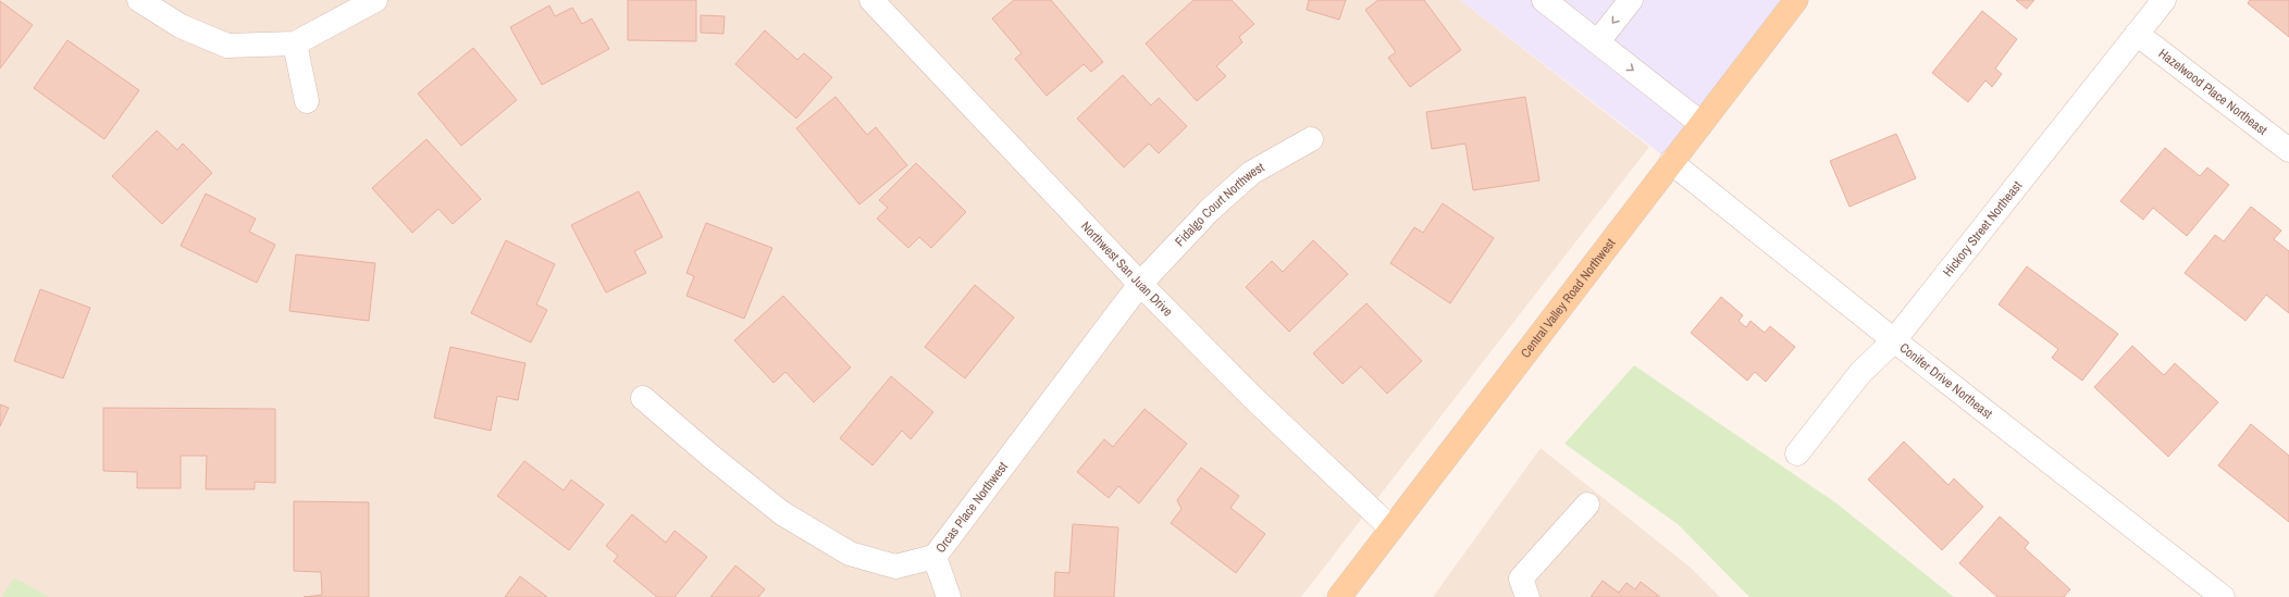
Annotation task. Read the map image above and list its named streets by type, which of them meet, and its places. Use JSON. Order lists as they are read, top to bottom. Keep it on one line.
{"streets":{"main road":["Central Valley Road Northwest"],"street":["Hazelwood Place Northeast","Fidalgo Court Northwest","Hickory Street Northeast","Northwest San Juan Drive","Conifer Drive Northeast","Orcas Place Northwest"]},"crossings":[["Hazelwood Place Northeast","Hickory Street Northeast"],["Fidalgo Court Northwest","Northwest San Juan Drive"],["Fidalgo Court Northwest","Orcas Place Northwest"],["Hickory Street Northeast","Conifer Drive Northeast"],["Northwest San Juan Drive","Central Valley Road Northwest"],["Northwest San Juan Drive","Orcas Place Northwest"],["Central Valley Road Northwest","Conifer Drive Northeast"]]}
